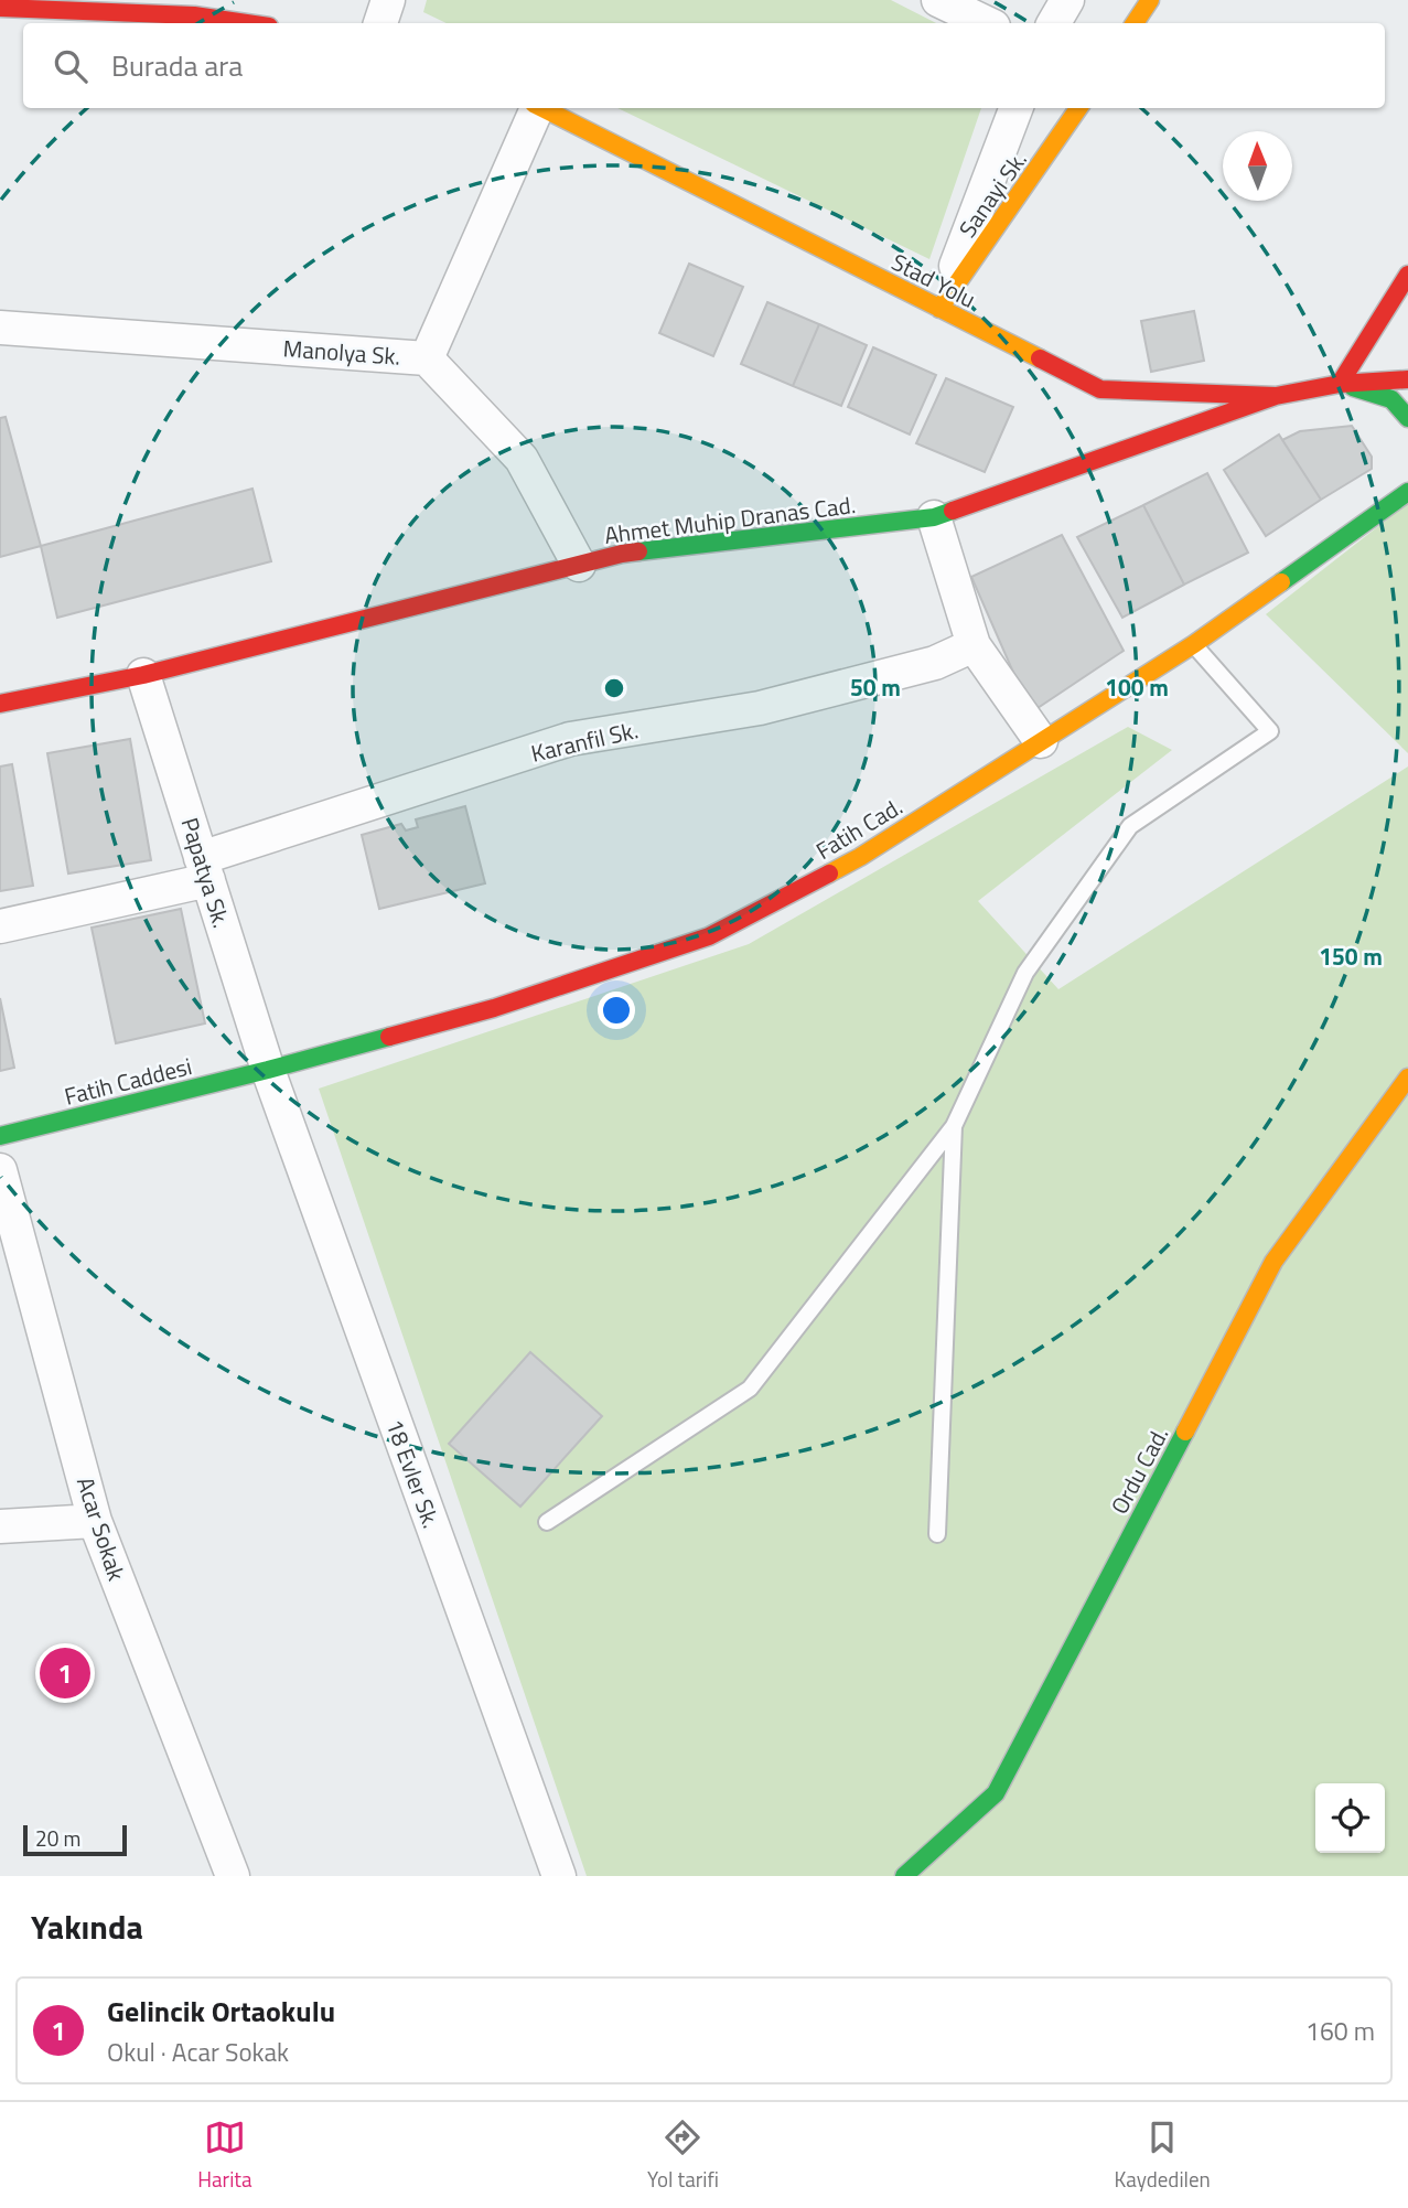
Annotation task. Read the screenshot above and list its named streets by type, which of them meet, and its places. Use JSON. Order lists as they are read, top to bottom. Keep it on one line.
{"streets":{"main road":["Sanayi Sk.","Stad Yolu","Ahmet Muhip Dranas Cad.","Fatih Cad.","Fatih Caddesi","Ordu Cad."],"street":["Manolya Sk.","Karanfil Sk.","Papatya Sk.","18 Evler Sk.","Acar Sokak"]},"crossings":[["Sanayi Sk.","Stad Yolu"],["Stad Yolu","Ahmet Muhip Dranas Cad."],["Manolya Sk.","Ahmet Muhip Dranas Cad."],["Ahmet Muhip Dranas Cad.","Papatya Sk."],["Karanfil Sk.","Papatya Sk."],["Fatih Cad.","Papatya Sk."],["Fatih Cad.","Fatih Caddesi"],["Fatih Cad.","18 Evler Sk."],["Papatya Sk.","Fatih Caddesi"],["Papatya Sk.","18 Evler Sk."],["Fatih Caddesi","18 Evler Sk."]],"scale_bar":"20 m","north":"top","page":{"search":"Burada ara","pins":"1","scale":"20 m","heading":"Yakında","list":[{"mark":"1","name":"Gelincik Ortaokulu","note":"Okul · Acar Sokak","value":"160 m"}],"nav":["Harita","Yol tarifi","Kaydedilen"]},"rings":["50 m","100 m","150 m"]}
